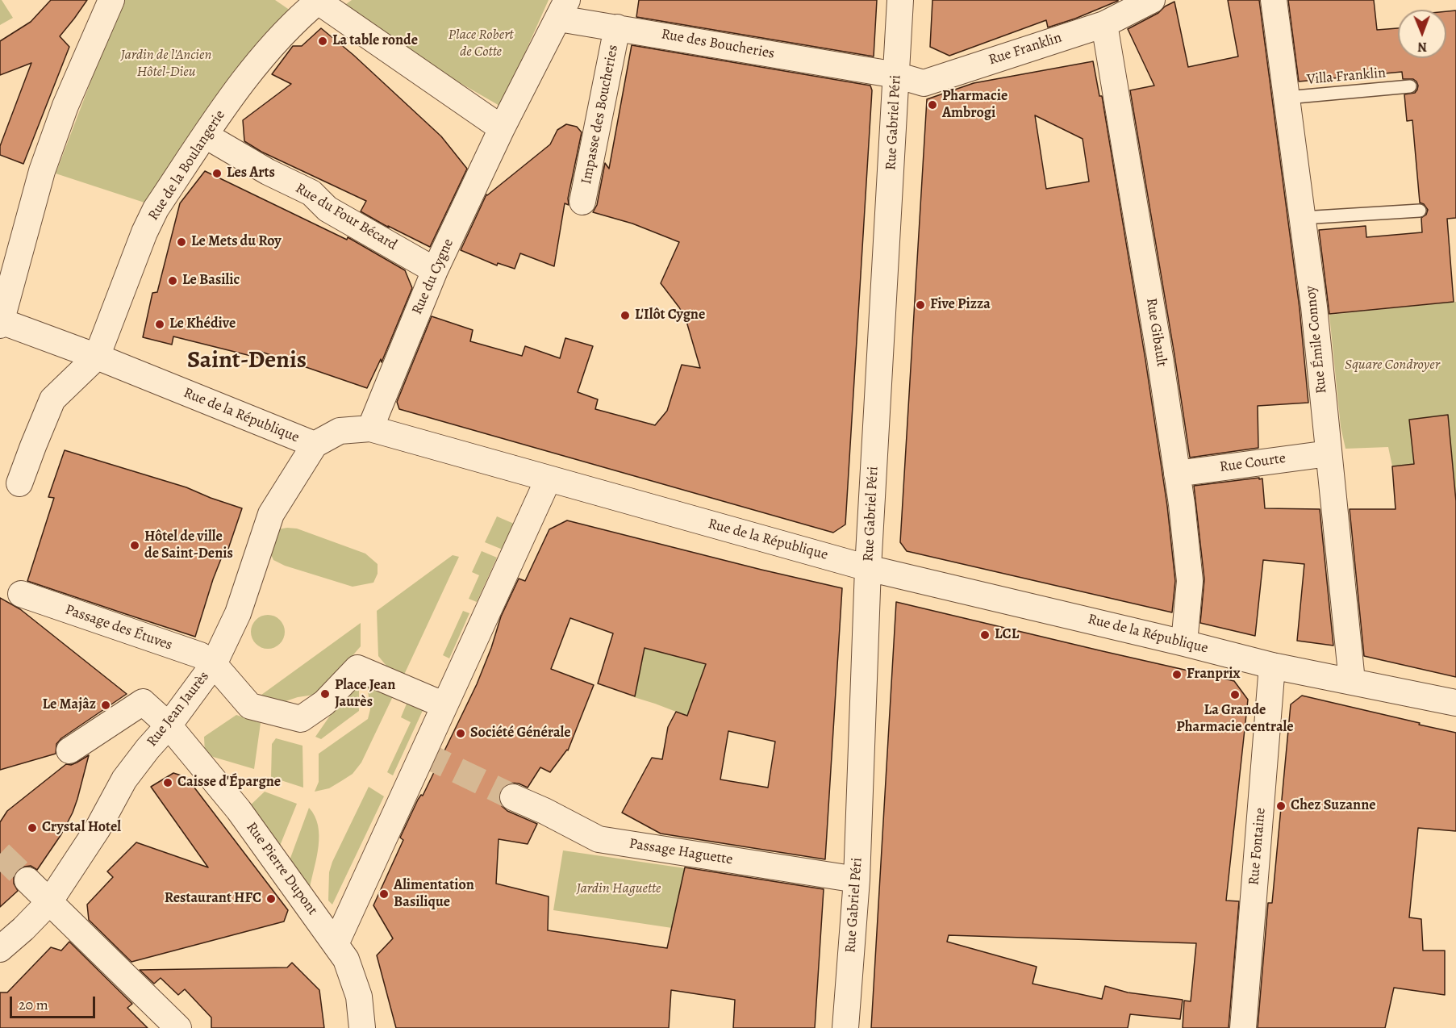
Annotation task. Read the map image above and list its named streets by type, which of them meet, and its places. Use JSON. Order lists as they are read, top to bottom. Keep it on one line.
{"streets":{"street":["Rue des Boucheries","Rue Franklin","Impasse des Boucheries","Rue Gabriel Péri","Rue de la Boulangerie","Rue du Four Bécard","Rue du Cygne","Rue Gibault","Rue Émile Connoy","Rue de la République","Rue Courte","Passage des Étuves","Rue Jean Jaurès","Rue Fontaine","Passage Haguette","Rue Pierre Dupont"],"lane":["Villa Franklin"]},"crossings":[["Rue des Boucheries","Rue Franklin"],["Rue des Boucheries","Impasse des Boucheries"],["Rue des Boucheries","Rue Gabriel Péri"],["Rue des Boucheries","Rue du Cygne"],["Rue Franklin","Rue Gabriel Péri"],["Rue Franklin","Rue Gibault"],["Villa Franklin","Rue Émile Connoy"],["Rue Gabriel Péri","Rue de la République"],["Rue Gabriel Péri","Passage Haguette"],["Rue de la Boulangerie","Rue du Four Bécard"],["Rue de la Boulangerie","Rue de la République"],["Rue du Four Bécard","Rue du Cygne"],["Rue du Cygne","Rue de la République"],["Rue Gibault","Rue de la République"],["Rue Gibault","Rue Courte"],["Rue Émile Connoy","Rue de la République"],["Rue Émile Connoy","Rue Courte"],["Rue de la République","Rue Jean Jaurès"],["Rue de la République","Rue Fontaine"],["Passage des Étuves","Rue Jean Jaurès"],["Rue Jean Jaurès","Rue Pierre Dupont"]],"districts":["Saint-Denis"],"parks":["Place Robert de Cotte","Jardin de l'Ancien Hôtel-Dieu","Square Condroyer","Jardin Haguette"],"places":["La table ronde","Pharmacie Ambrogi","Les Arts","Le Mets du Roy","Le Basilic","Five Pizza","L'Ilôt Cygne","Le Khédive","Hôtel de ville de Saint-Denis","LCL","Franprix","Place Jean Jaurès","La Grande Pharmacie centrale","Le Majâz","Société Générale","Caisse d'Épargne","Chez Suzanne","Crystal Hotel","Alimentation Basilique","Restaurant HFC"],"scale_bar":"20 m","north":"bottom"}
